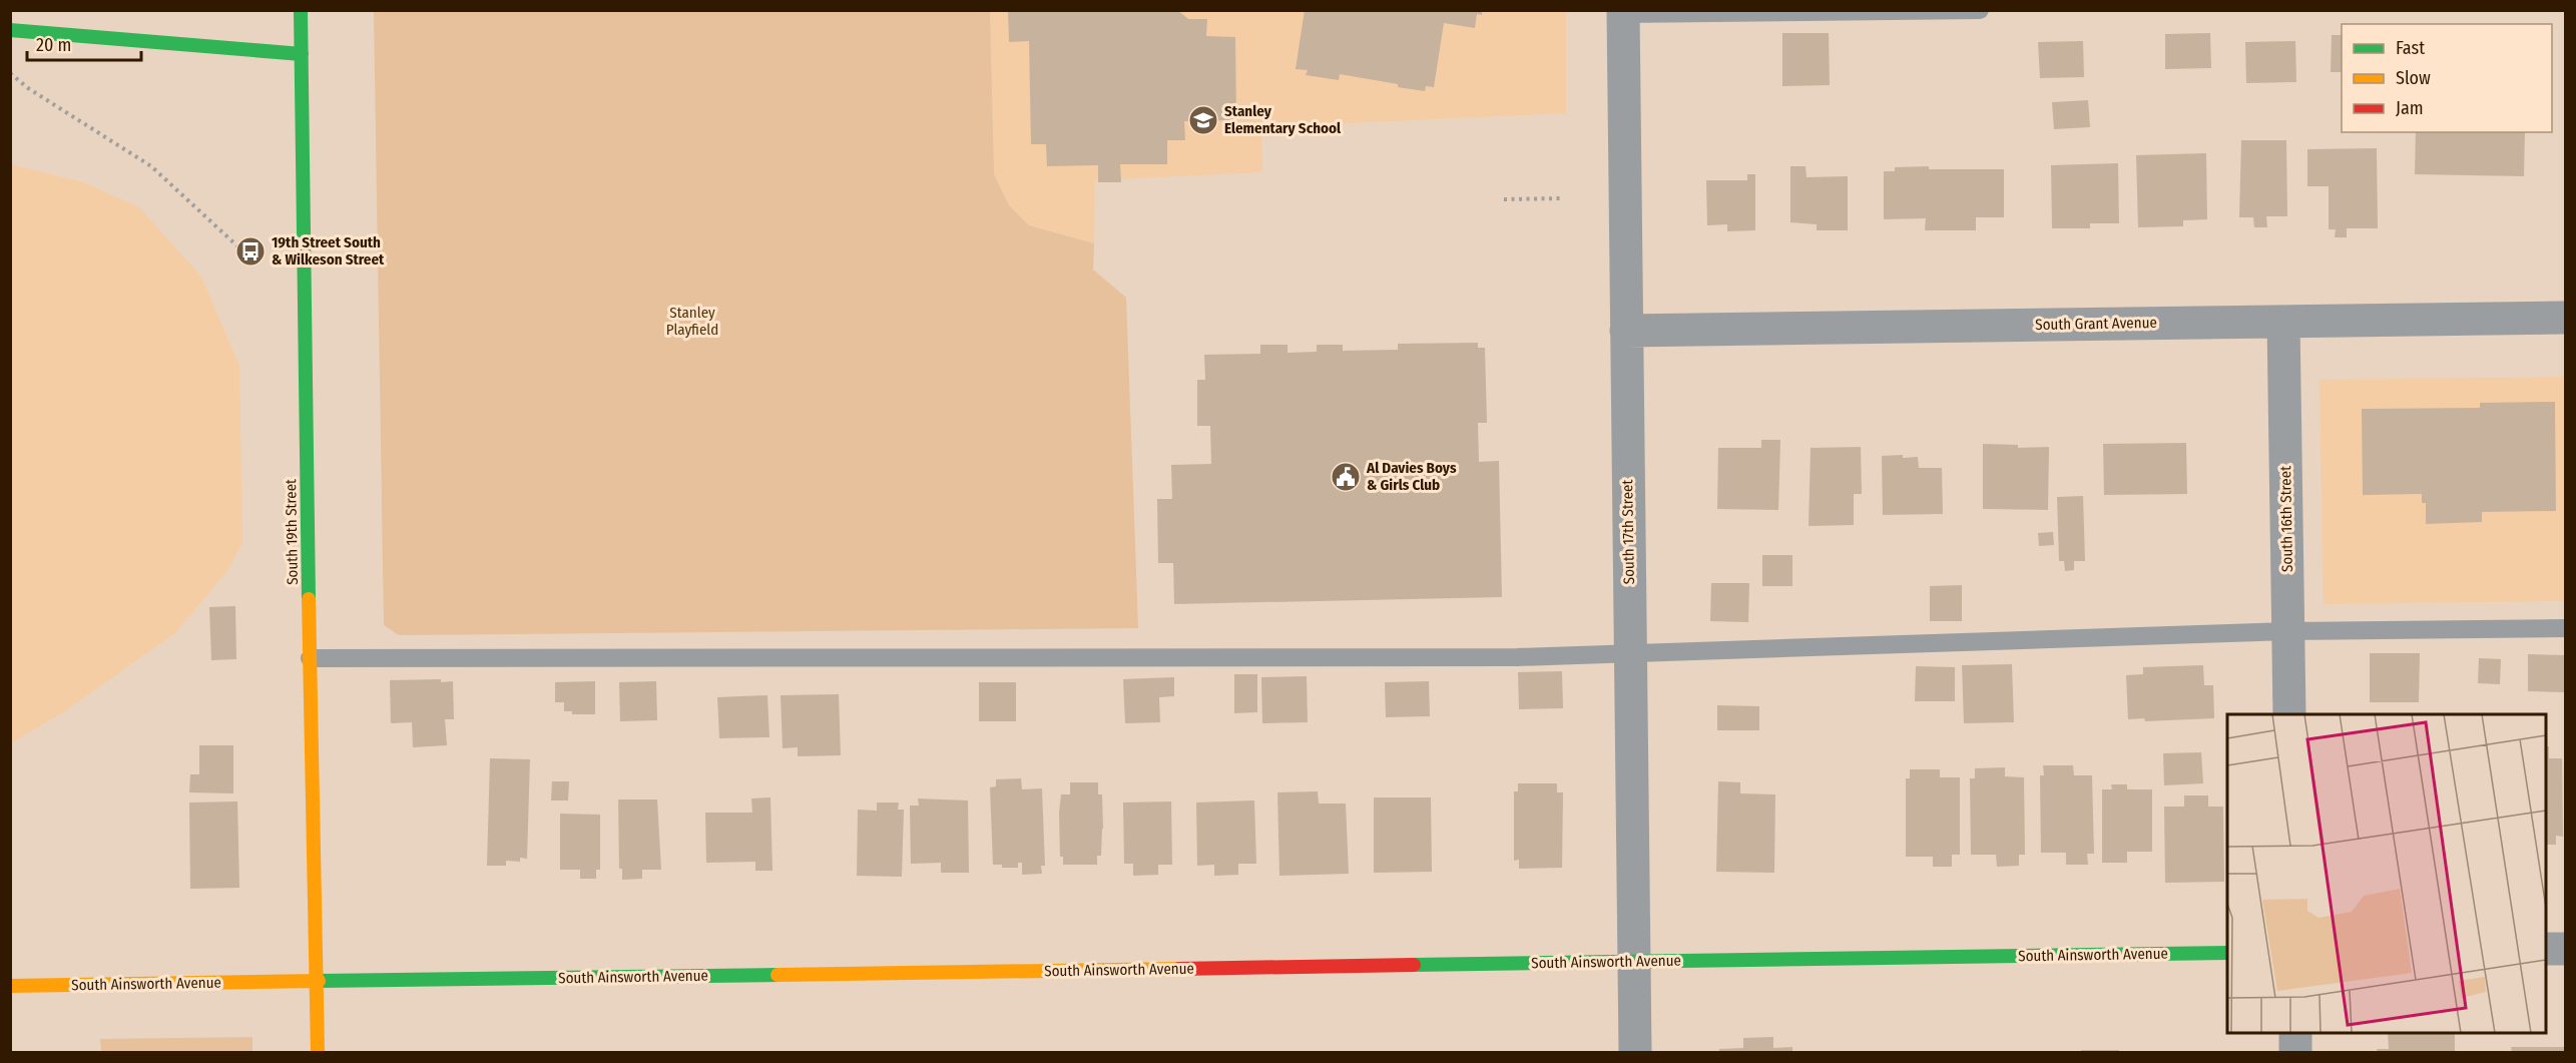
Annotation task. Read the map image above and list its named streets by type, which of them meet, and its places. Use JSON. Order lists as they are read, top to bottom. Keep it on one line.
{"streets":{"street":["South Grant Avenue","South 16th Street","South 19th Street","South 17th Street","South Ainsworth Avenue"]},"crossings":[["South Grant Avenue","South 16th Street"],["South Grant Avenue","South 17th Street"],["South 19th Street","South Ainsworth Avenue"],["South 17th Street","South Ainsworth Avenue"]],"parks":["Stanley Playfield"],"places":{"school or university":["Stanley Elementary School"],"bus stop":["19th Street South & Wilkeson Street"],"public building":["Al Davies Boys & Girls Club"]},"legend":["Fast","Slow","Jam"],"scale_bar":"20 m"}
